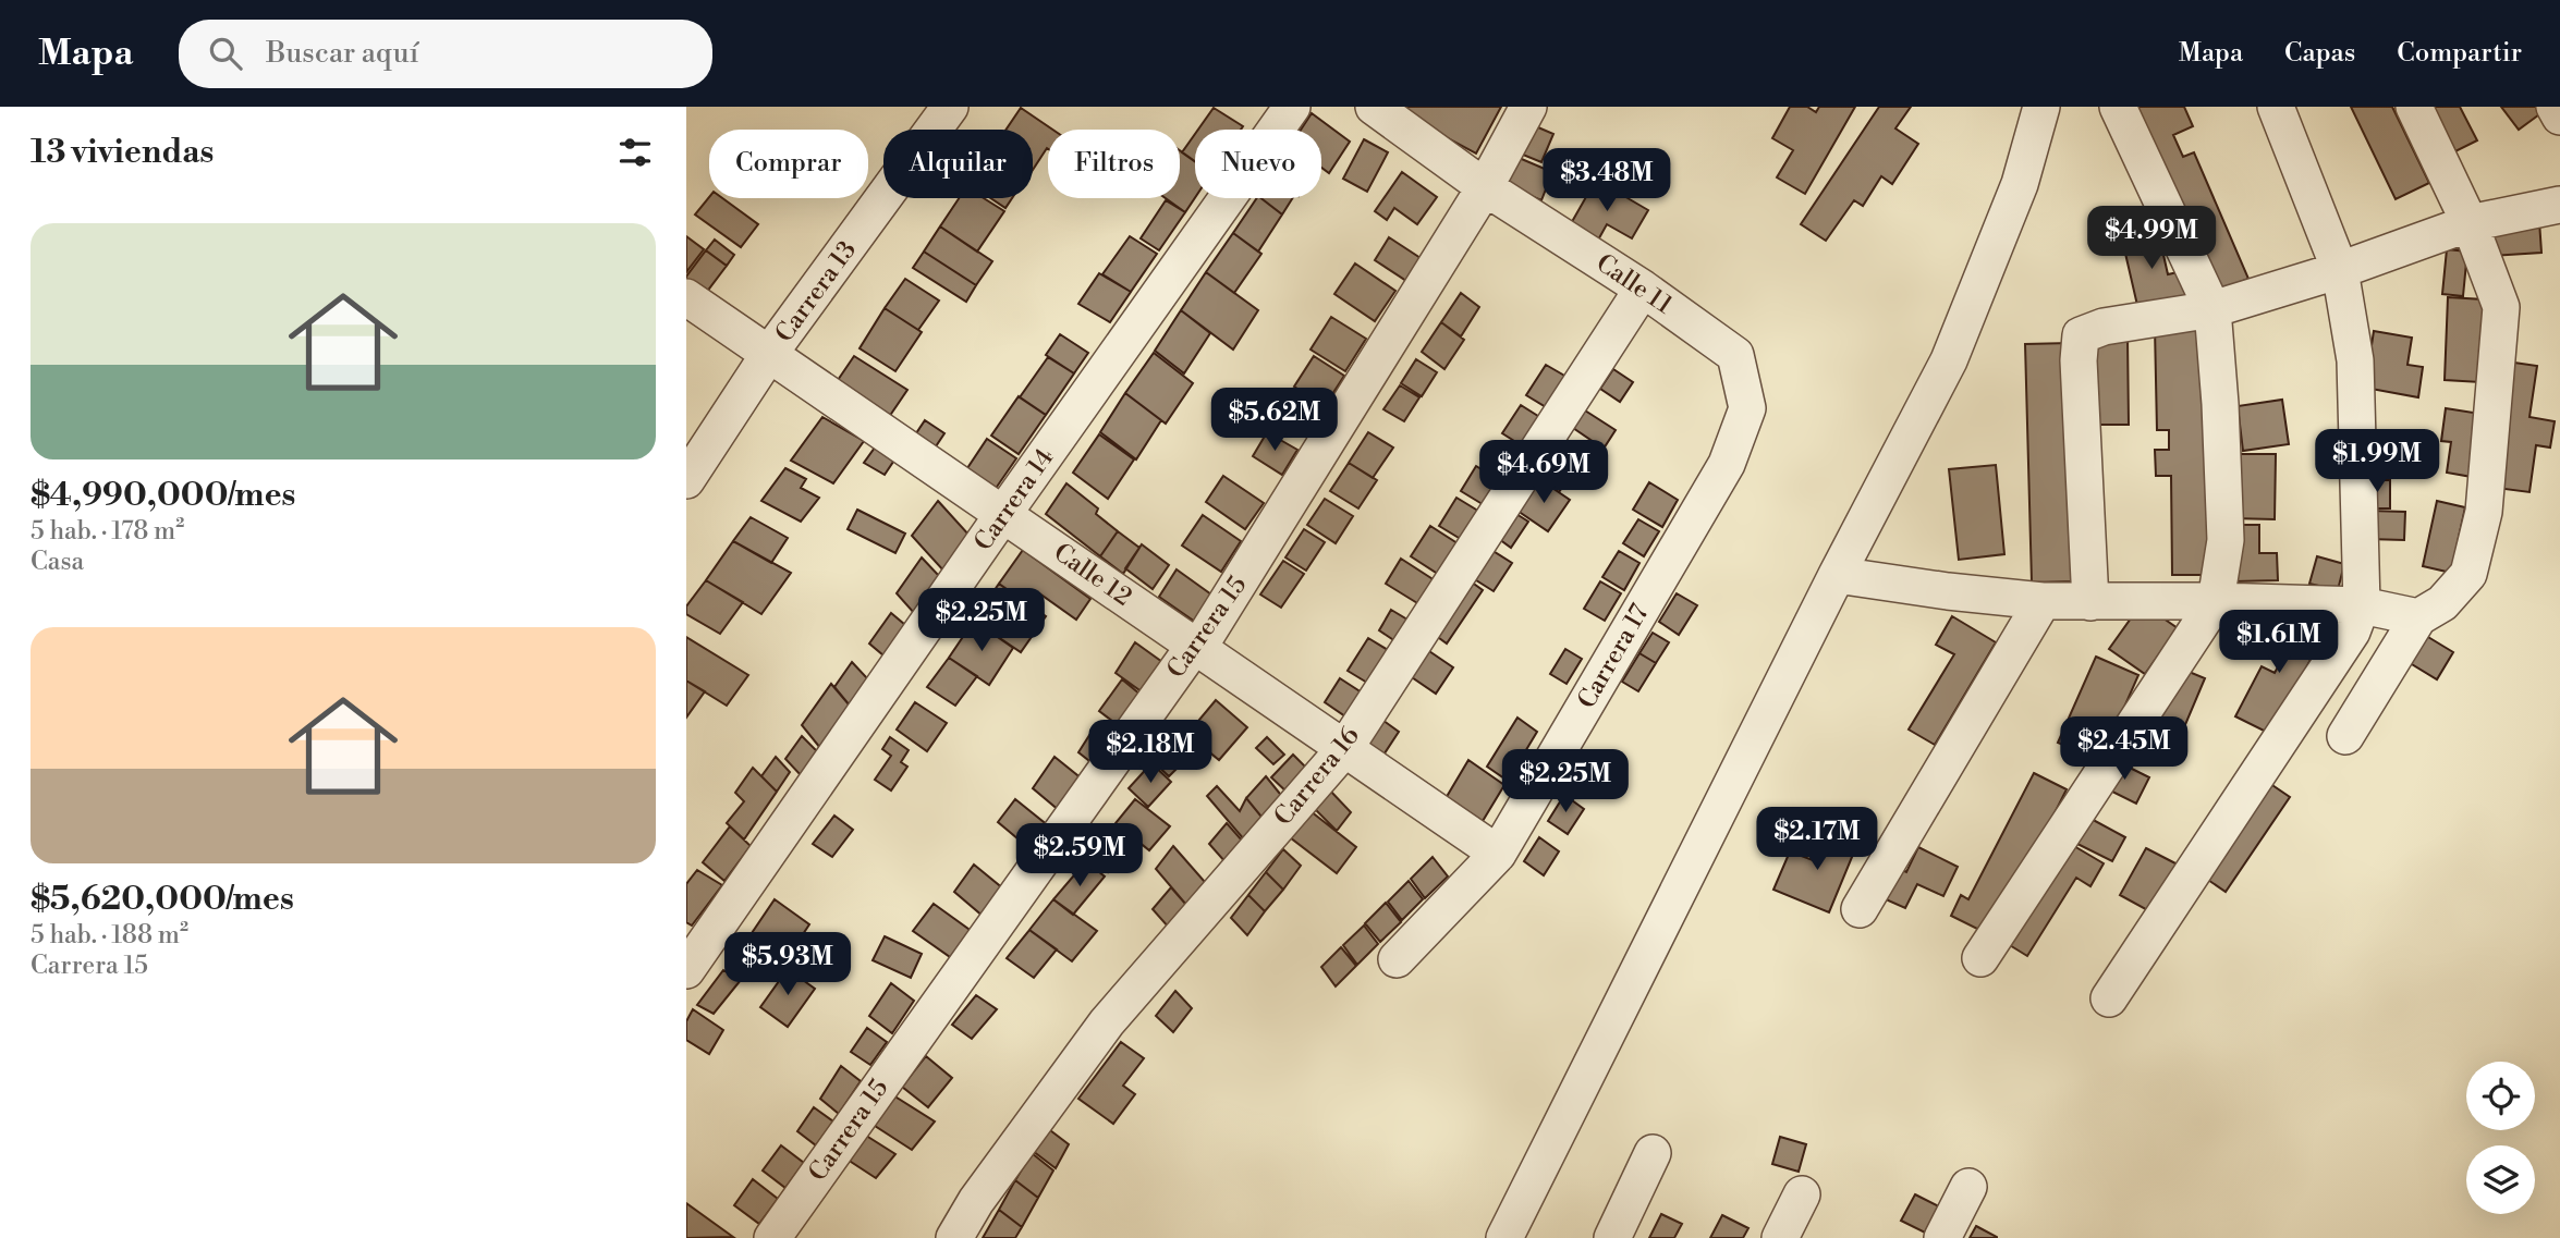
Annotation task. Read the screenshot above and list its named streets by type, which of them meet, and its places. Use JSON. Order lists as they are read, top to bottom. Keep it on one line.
{"streets":{"street":["Calle 11","Carrera 13","Carrera 14","Calle 12","Carrera 15","Carrera 17","Carrera 16"]},"crossings":[["Calle 11","Carrera 15"],["Calle 11","Carrera 17"],["Calle 11","Carrera 16"],["Carrera 13","Calle 12"],["Carrera 14","Calle 12"],["Calle 12","Carrera 15"],["Calle 12","Carrera 17"],["Calle 12","Carrera 16"]],"page":{"header":"Mapa","search":"Buscar aquí","nav":["Mapa","Capas","Compartir"],"heading":"13 viviendas","chip":["Comprar","Alquilar","Filtros","Nuevo"],"price":["$3.48M","$4.99M","$5.62M","$1.99M","$4.69M","$2.25M","$1.61M","$2.45M","$2.18M","$2.25M","$2.17M","$2.59M","$5.93M"],"list":[{"name":"$4,990,000/mes","note":"5 hab. · 178 m² · Casa"},{"name":"$5,620,000/mes","note":"5 hab. · 188 m² · Carrera 15"}]}}
